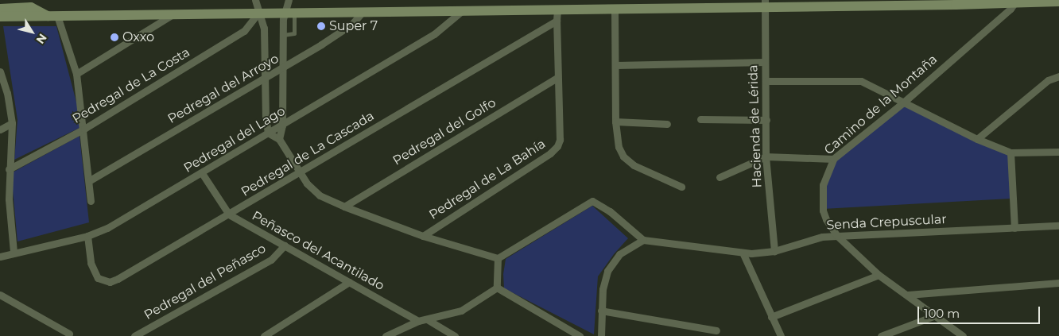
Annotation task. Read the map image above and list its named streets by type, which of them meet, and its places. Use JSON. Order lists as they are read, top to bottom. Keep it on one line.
{"streets":{"street":["Pedregal de La Costa","Pedregal del Arroyo","Camino de la Montaña","Hacienda de Lérida","Pedregal del Golfo","Pedregal del Lago","Pedregal de La Cascada","Pedregal de La Bahía","Senda Crepuscular","Peñasco del Acantilado","Pedregal del Peñasco"]},"crossings":[["Camino de la Montaña","Senda Crepuscular"],["Hacienda de Lérida","Senda Crepuscular"],["Pedregal del Golfo","Pedregal de La Bahía"],["Pedregal del Lago","Pedregal de La Cascada"],["Pedregal del Lago","Peñasco del Acantilado"],["Pedregal de La Cascada","Pedregal de La Bahía"],["Pedregal de La Cascada","Peñasco del Acantilado"],["Peñasco del Acantilado","Pedregal del Peñasco"]],"places":["Super 7","Oxxo"],"scale_bar":"100 m","north":"bottom right"}
